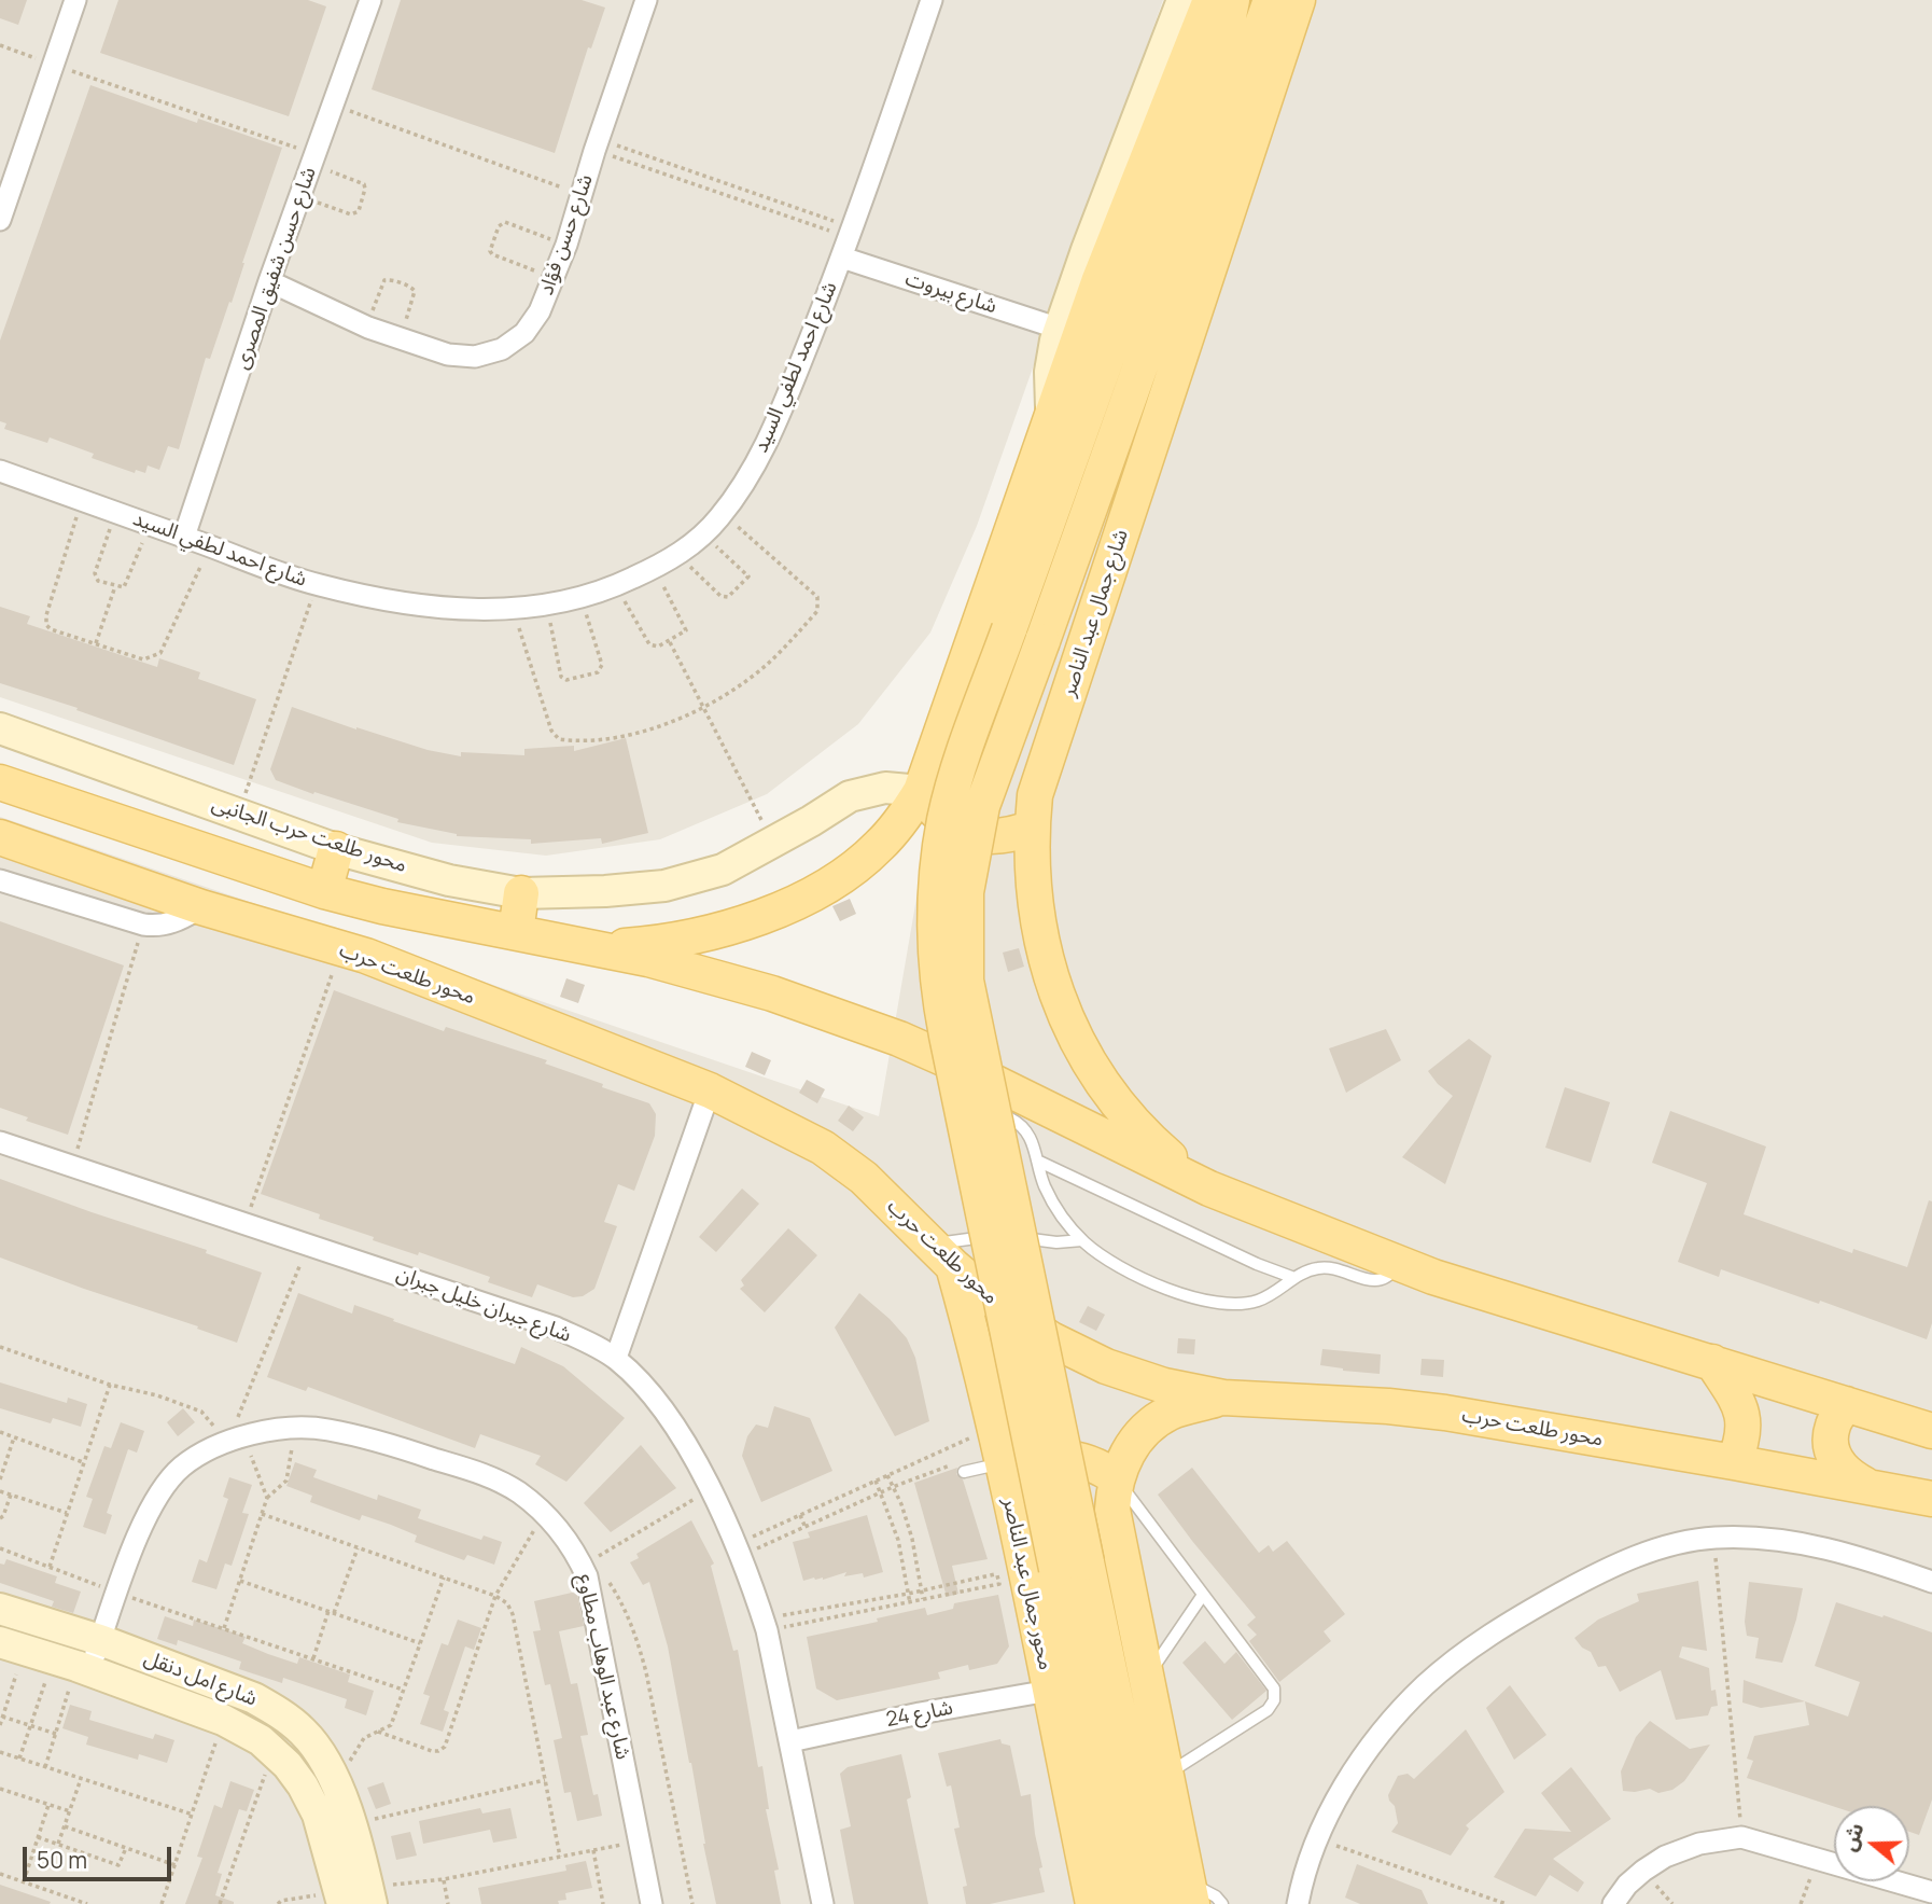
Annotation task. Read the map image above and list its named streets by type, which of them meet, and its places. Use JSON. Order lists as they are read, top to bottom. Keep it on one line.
{"streets":{"main road":["شارع جمال عبد الناصر","محور طلعت حرب","محور جمال عبد الناصر"],"street":["شارع حسن فؤاد","شارع حسن شفيق المصرى","شارع بيروت","شارع احمد لطفي السيد","محور طلعت حرب الجانبى","شارع جبران خليل جبران","شارع عبد الوهاب مطاوع","شارع امل دنقل","شارع 24"]},"crossings":[["شارع حسن فؤاد","شارع حسن شفيق المصرى"],["شارع حسن شفيق المصرى","شارع احمد لطفي السيد"],["شارع بيروت","شارع احمد لطفي السيد"],["محور طلعت حرب","محور جمال عبد الناصر"],["شارع جبران خليل جبران","شارع 24"],["محور جمال عبد الناصر","شارع 24"],["شارع عبد الوهاب مطاوع","شارع امل دنقل"]],"scale_bar":"50 m","north":"left"}
